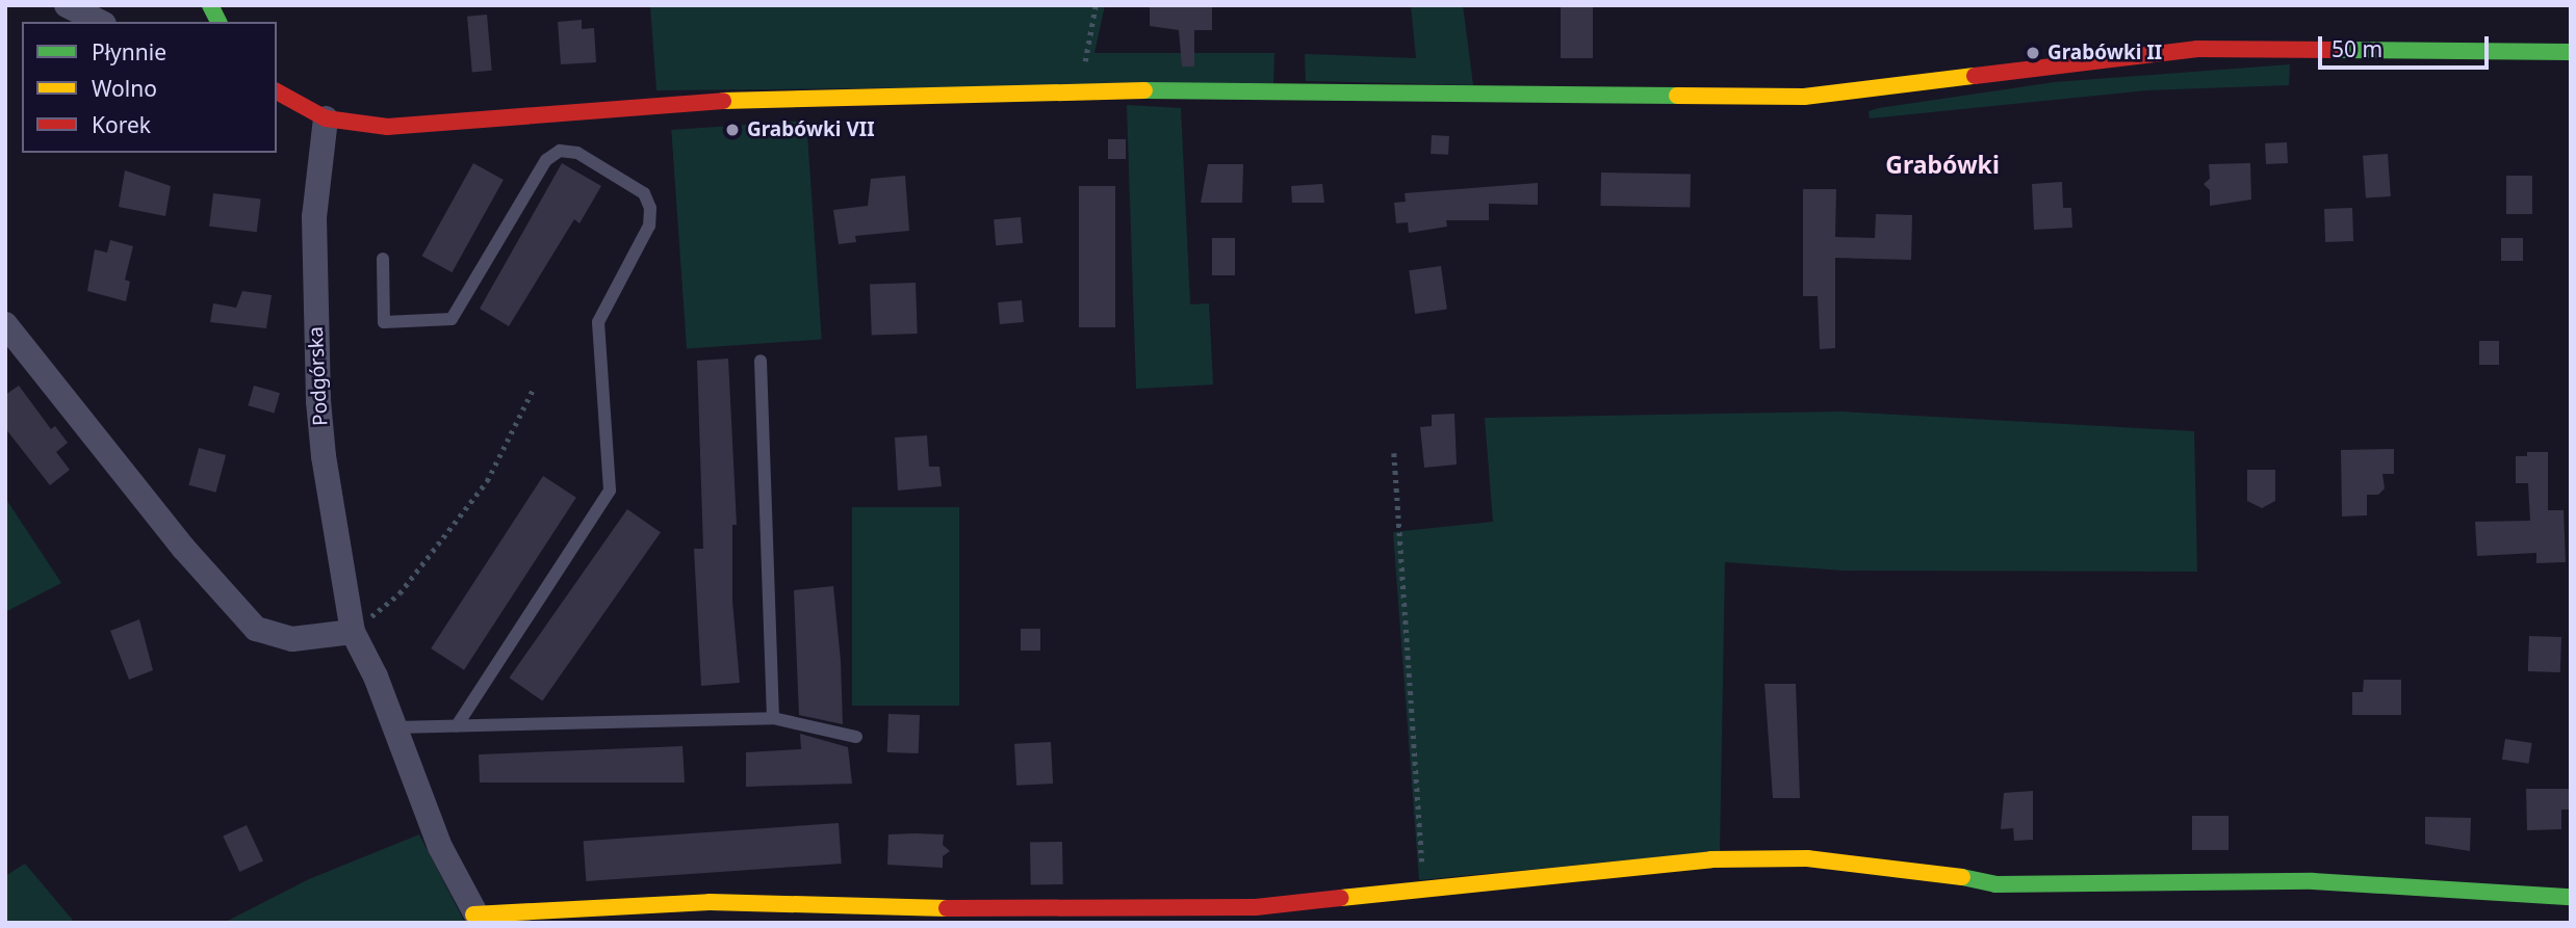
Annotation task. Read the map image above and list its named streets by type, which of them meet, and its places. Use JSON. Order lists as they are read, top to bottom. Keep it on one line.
{"streets":{"street":["Podgórska"]},"districts":["Grabówki"],"places":["Grabówki II","Grabówki VII"],"legend":["Płynnie","Wolno","Korek"],"scale_bar":"50 m"}
